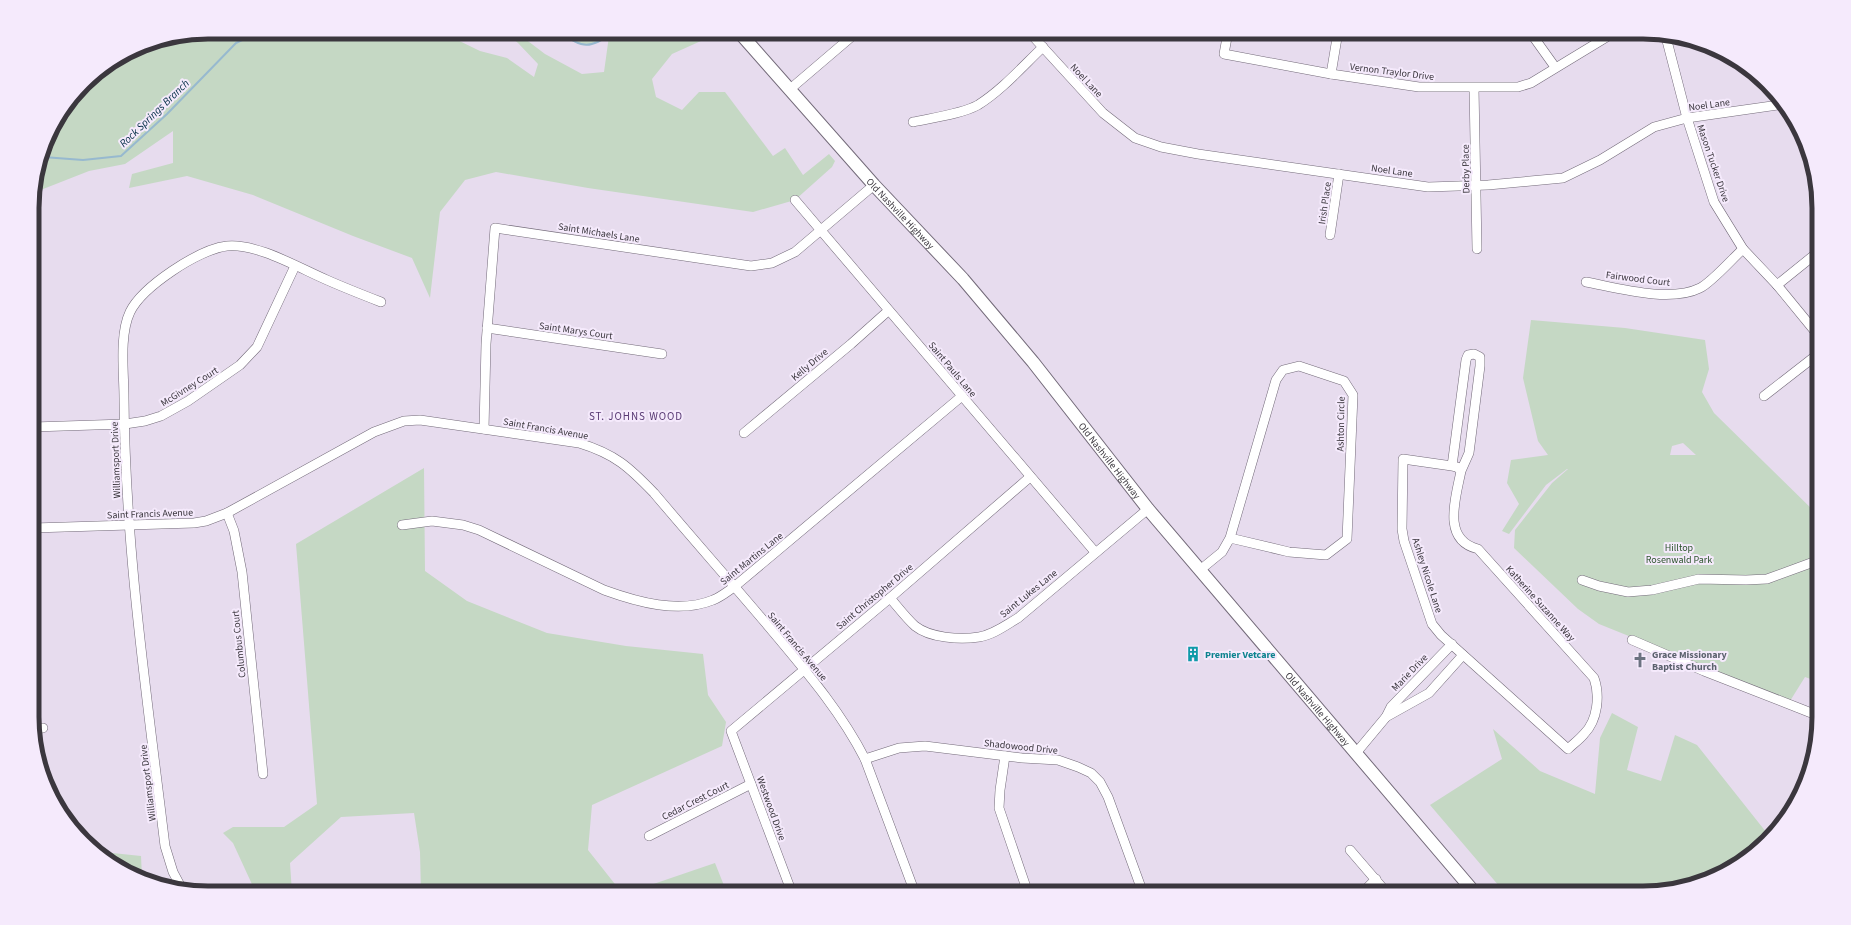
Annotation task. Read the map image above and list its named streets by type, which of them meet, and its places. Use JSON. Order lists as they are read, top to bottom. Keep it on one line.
{"streets":{"main road":["Old Nashville Highway"],"street":["Vernon Traylor Drive","Noel Lane","Mason Tucker Drive","Derby Place","Irish Place","Saint Michaels Lane","Fairwood Court","Saint Marys Court","Kelly Drive","Saint Pauls Lane","McGivney Court","Ashton Circle","Saint Francis Avenue","Williamsport Drive","Saint Martins Lane","Ashley Nicole Lane","Saint Lukes Lane","Saint Christopher Drive","Katherine Suzanne Way","Columbus Court","Marie Drive","Shadowood Drive","Cedar Crest Court","Westwood Drive"]},"crossings":[["Vernon Traylor Drive","Derby Place"],["Noel Lane","Mason Tucker Drive"],["Noel Lane","Derby Place"],["Noel Lane","Irish Place"],["Mason Tucker Drive","Fairwood Court"],["Old Nashville Highway","Saint Michaels Lane"],["Old Nashville Highway","Ashton Circle"],["Old Nashville Highway","Saint Lukes Lane"],["Old Nashville Highway","Marie Drive"],["Saint Michaels Lane","Saint Marys Court"],["Saint Michaels Lane","Saint Pauls Lane"],["Saint Michaels Lane","Saint Francis Avenue"],["Kelly Drive","Saint Pauls Lane"],["Saint Pauls Lane","Saint Martins Lane"],["Saint Pauls Lane","Saint Lukes Lane"],["Saint Pauls Lane","Saint Christopher Drive"],["McGivney Court","Williamsport Drive"],["Saint Francis Avenue","Williamsport Drive"],["Saint Francis Avenue","Saint Martins Lane"],["Saint Francis Avenue","Saint Christopher Drive"],["Saint Francis Avenue","Columbus Court"],["Saint Francis Avenue","Shadowood Drive"],["Ashley Nicole Lane","Katherine Suzanne Way"],["Ashley Nicole Lane","Marie Drive"],["Saint Lukes Lane","Saint Christopher Drive"],["Saint Christopher Drive","Westwood Drive"],["Cedar Crest Court","Westwood Drive"]],"districts":["ST. JOHNS WOOD"],"water":["Rock Springs Branch"],"parks":["Hilltop Rosenwald Park"],"places":{"building":["Premier Vetcare"],"church":["Grace Missionary Baptist Church"]}}
